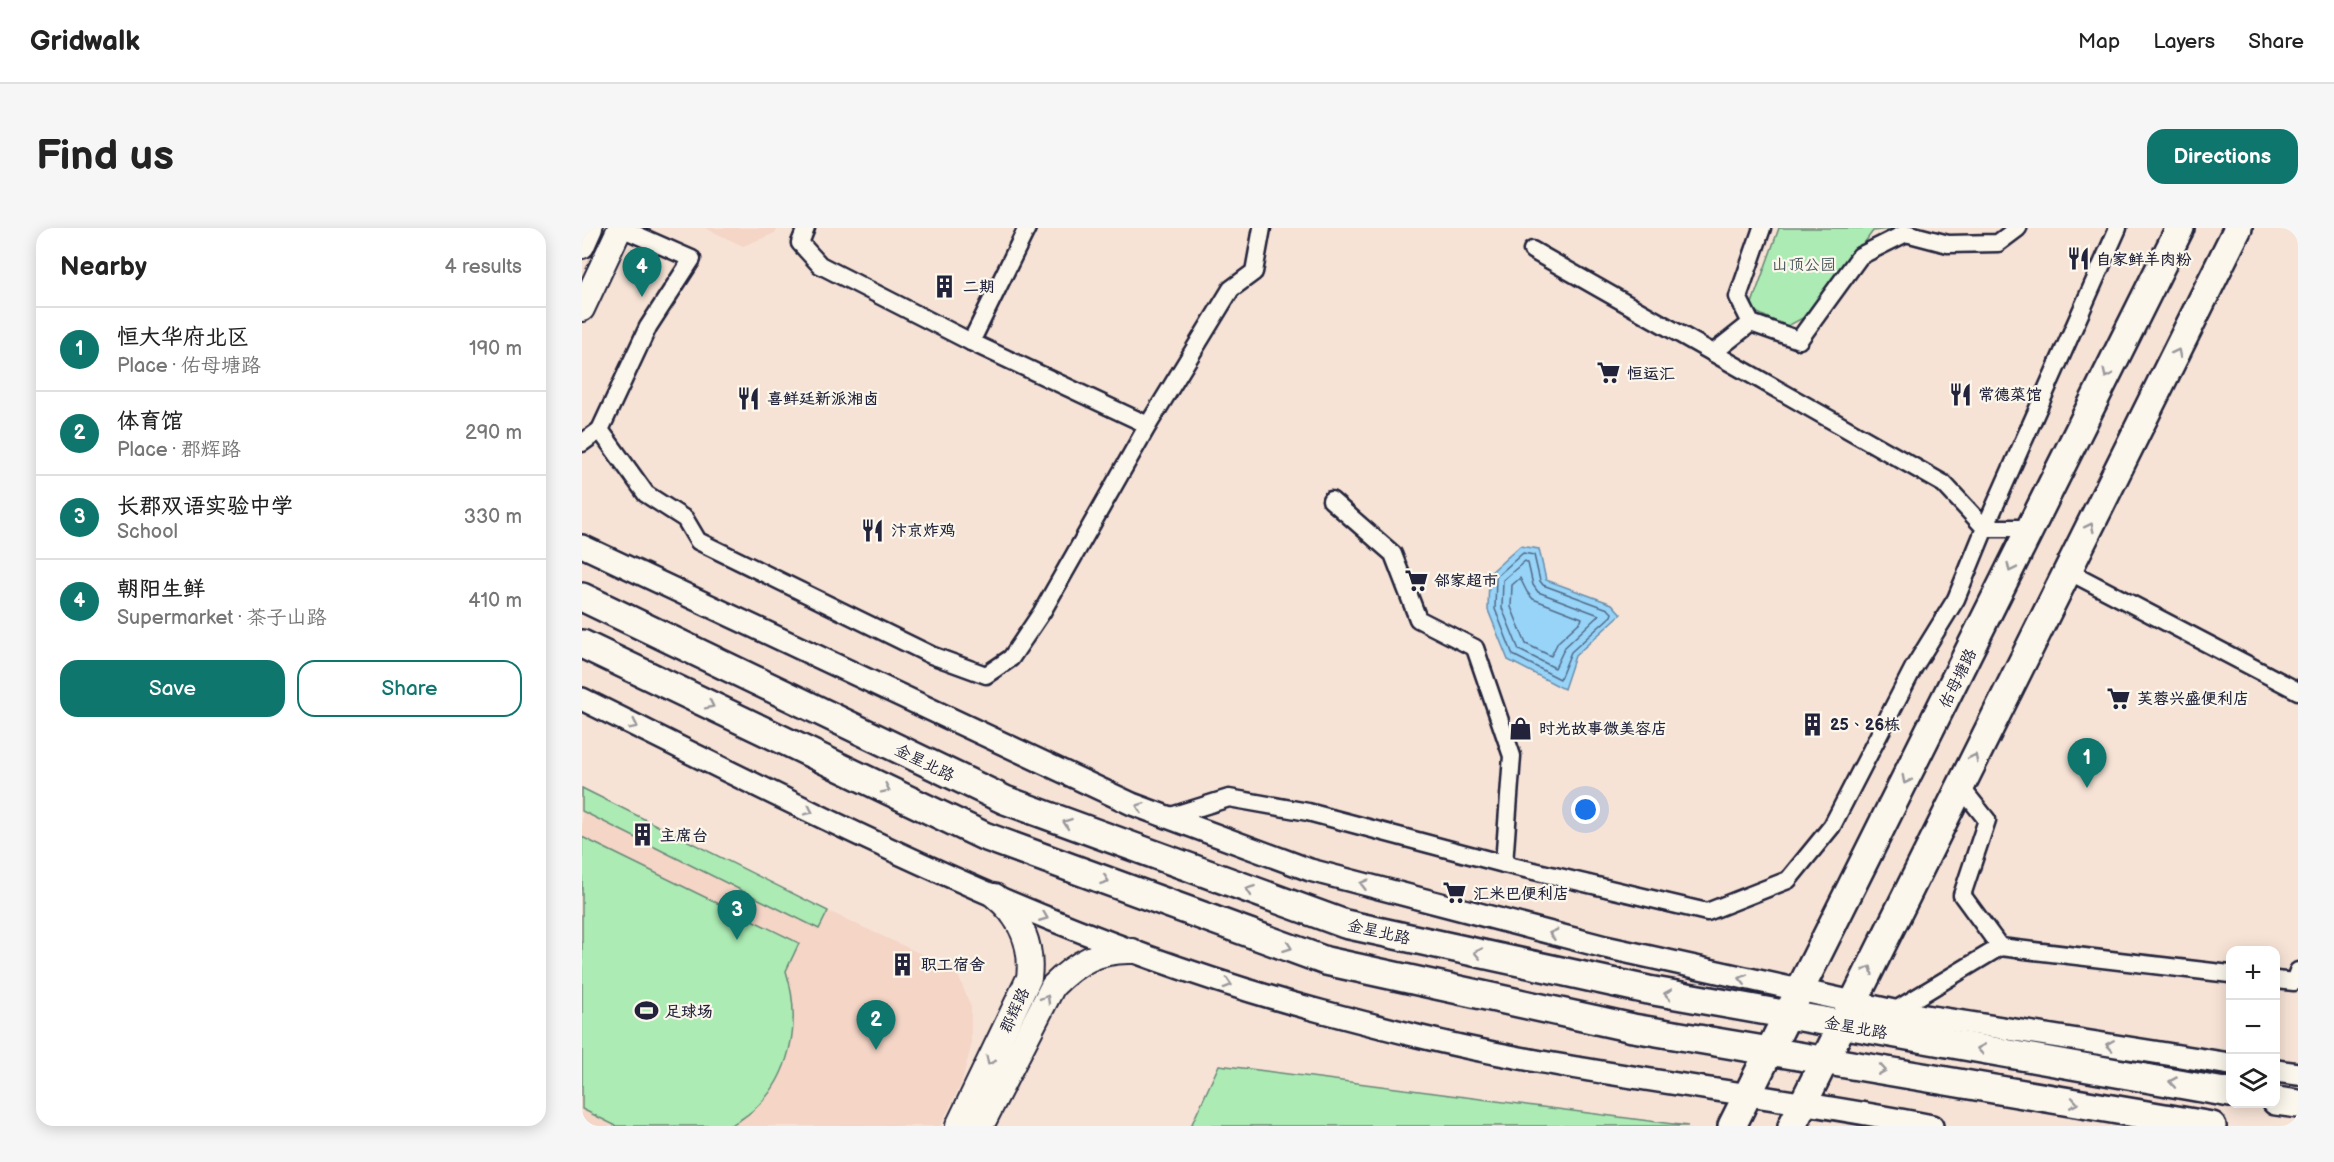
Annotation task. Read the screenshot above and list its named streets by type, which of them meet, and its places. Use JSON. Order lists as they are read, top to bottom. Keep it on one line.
{"streets":{"main road":["佑母塘路","金星北路","郡辉路"]},"crossings":[["佑母塘路","金星北路"]],"parks":["山顶公园"],"places":{"restaurant":["自家鲜羊肉粉","常德菜馆","喜鲜廷新派湘卤","汴京炸鸡"],"building":["二期","25、26栋","主席台","职工宿舍"],"supermarket":["恒运汇","邻家超市","芙蓉兴盛便利店","汇米巴便利店"],"shop":["时光故事微美容店"],"sports":["足球场"]},"page":{"header":"Gridwalk","nav":["Map","Layers","Share"],"buttons":["Directions",["Save","Share"]],"title":"Find us","heading":["Nearby","4 results"],"pins":["4","1","3","2"],"list":[{"mark":"1","name":"恒大华府北区","note":"Place · 佑母塘路","value":"190 m"},{"mark":"2","name":"体育馆","note":"Place · 郡辉路","value":"290 m"},{"mark":"3","name":"长郡双语实验中学","note":"School","value":"330 m"},{"mark":"4","name":"朝阳生鲜","note":"Supermarket · 茶子山路","value":"410 m"}],"map_buttons":["+","−"]}}
